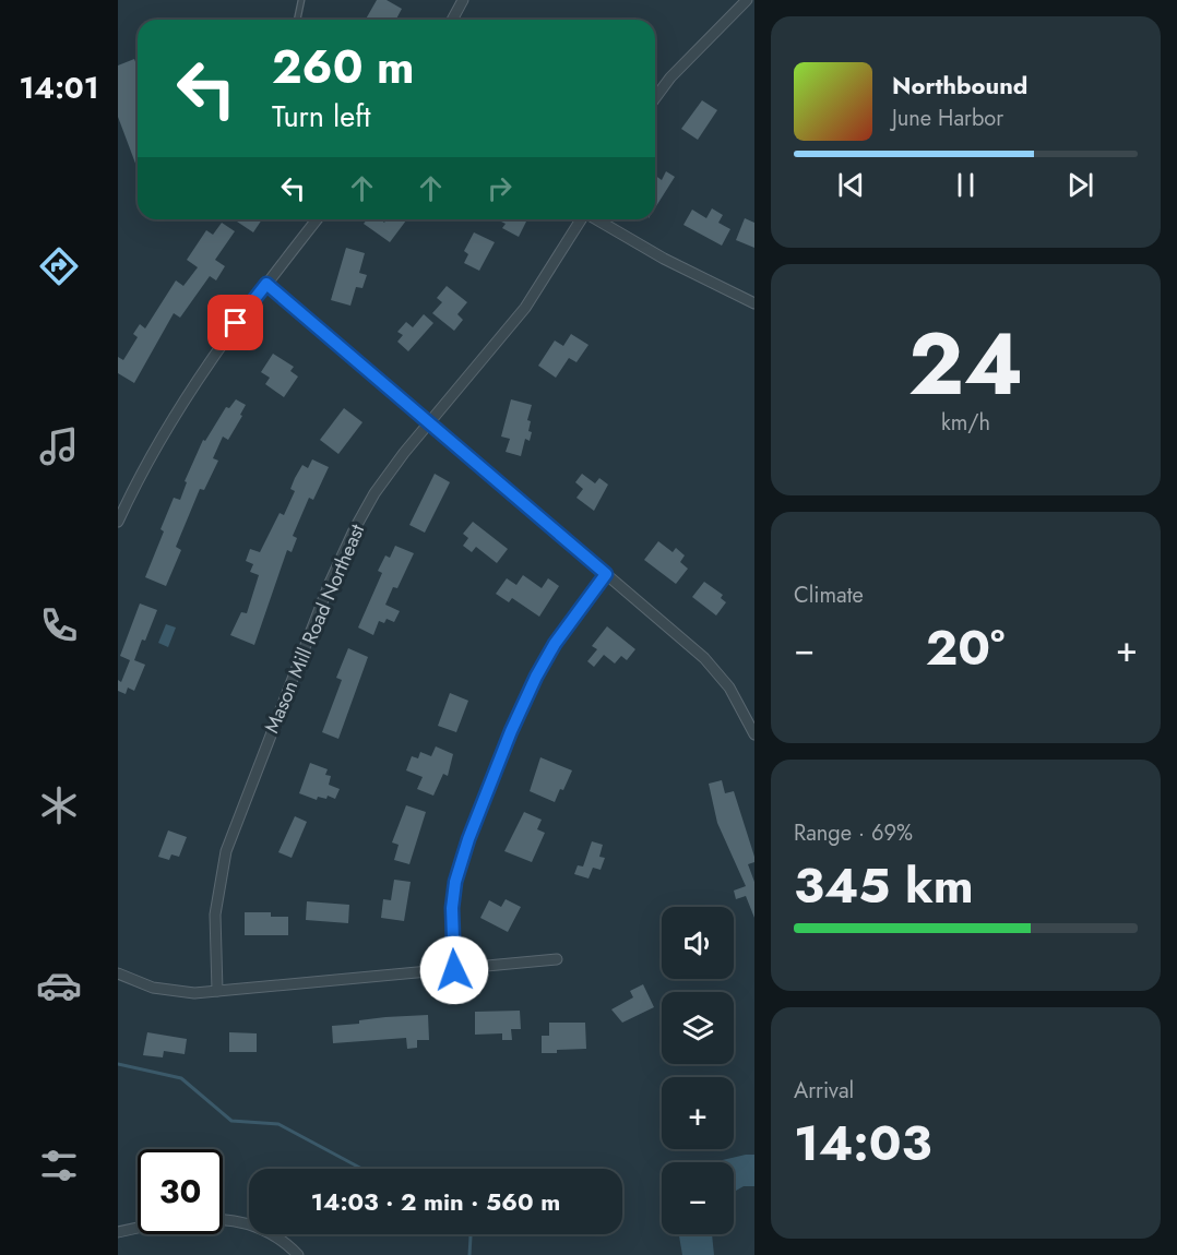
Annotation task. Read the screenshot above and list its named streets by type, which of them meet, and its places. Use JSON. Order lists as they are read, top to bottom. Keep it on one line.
{"streets":{"street":["Mason Mill Road Northeast"]},"page":{"tabs":"14:01","turn":["260 m","Turn left"],"song":["Northbound","June Harbor"],"tile":[["24","km/h"],"Climate",["Range · 69%","345 km"],["Arrival","14:03"]],"heat":["−","20°","+"],"map_buttons":["+","−"],"limit":"30","trip":"14:03 · 2 min · 560 m"}}
